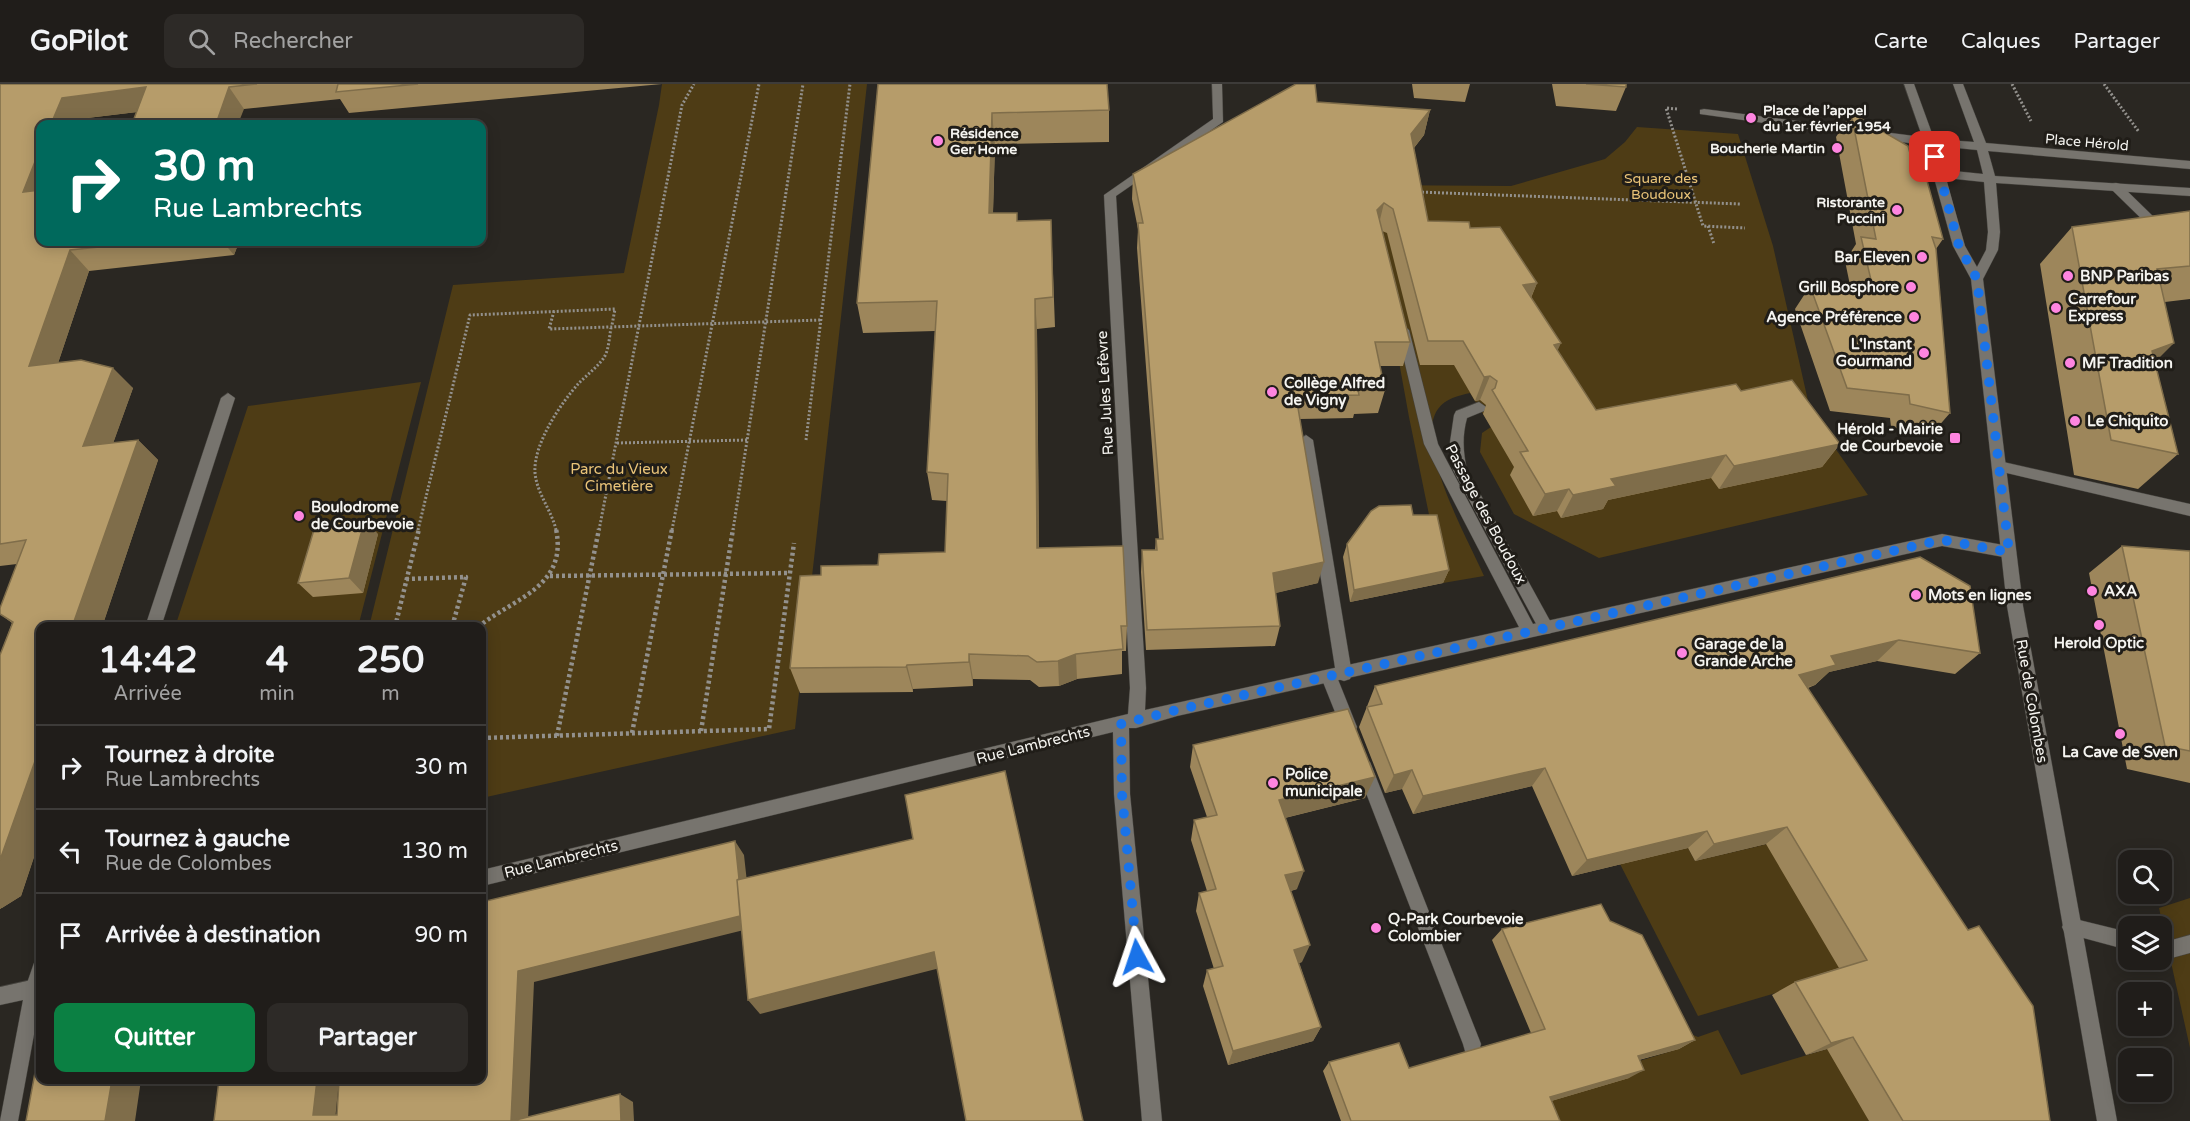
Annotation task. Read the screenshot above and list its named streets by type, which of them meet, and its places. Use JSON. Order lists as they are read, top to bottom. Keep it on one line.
{"streets":{"street":["Place Hérold","Rue Jules Lefèvre","Passage des Boudoux","Rue de Colombes","Rue Lambrechts"]},"crossings":[["Place Hérold","Rue de Colombes"],["Rue Jules Lefèvre","Rue Lambrechts"],["Passage des Boudoux","Rue Lambrechts"],["Rue de Colombes","Rue Lambrechts"]],"parks":["Square des Boudoux","Parc du Vieux Cimetière"],"places":{"other":["Place de l’appel du 1er février 1954","Résidence Ger Home","Boucherie Martin","Ristorante Puccini","Bar Eleven","BNP Paribas","Grill Bosphore","Carrefour Express","Agence Préférence","L'Instant Gourmand","MF Tradition","Collège Alfred de Vigny","Le Chiquito","Boulodrome de Courbevoie","AXA","Mots en lignes","Herold Optic","Garage de la Grande Arche","La Cave de Sven","Police municipale","Q-Park Courbevoie Colombier"],"transit":["Hérold - Mairie de Courbevoie"]},"page":{"header":"GoPilot","search":"Rechercher","nav":["Carte","Calques","Partager"],"turn":["30 m","Rue Lambrechts"],"eta":["14:42","Arrivée","4","min","250","m"],"list":[{"name":"Tournez à droite","note":"Rue Lambrechts","value":"30 m"},{"name":"Tournez à gauche","note":"Rue de Colombes","value":"130 m"},{"name":"Arrivée à destination","value":"90 m"}],"map_buttons":["+","−"],"buttons":["Quitter","Partager"]}}
